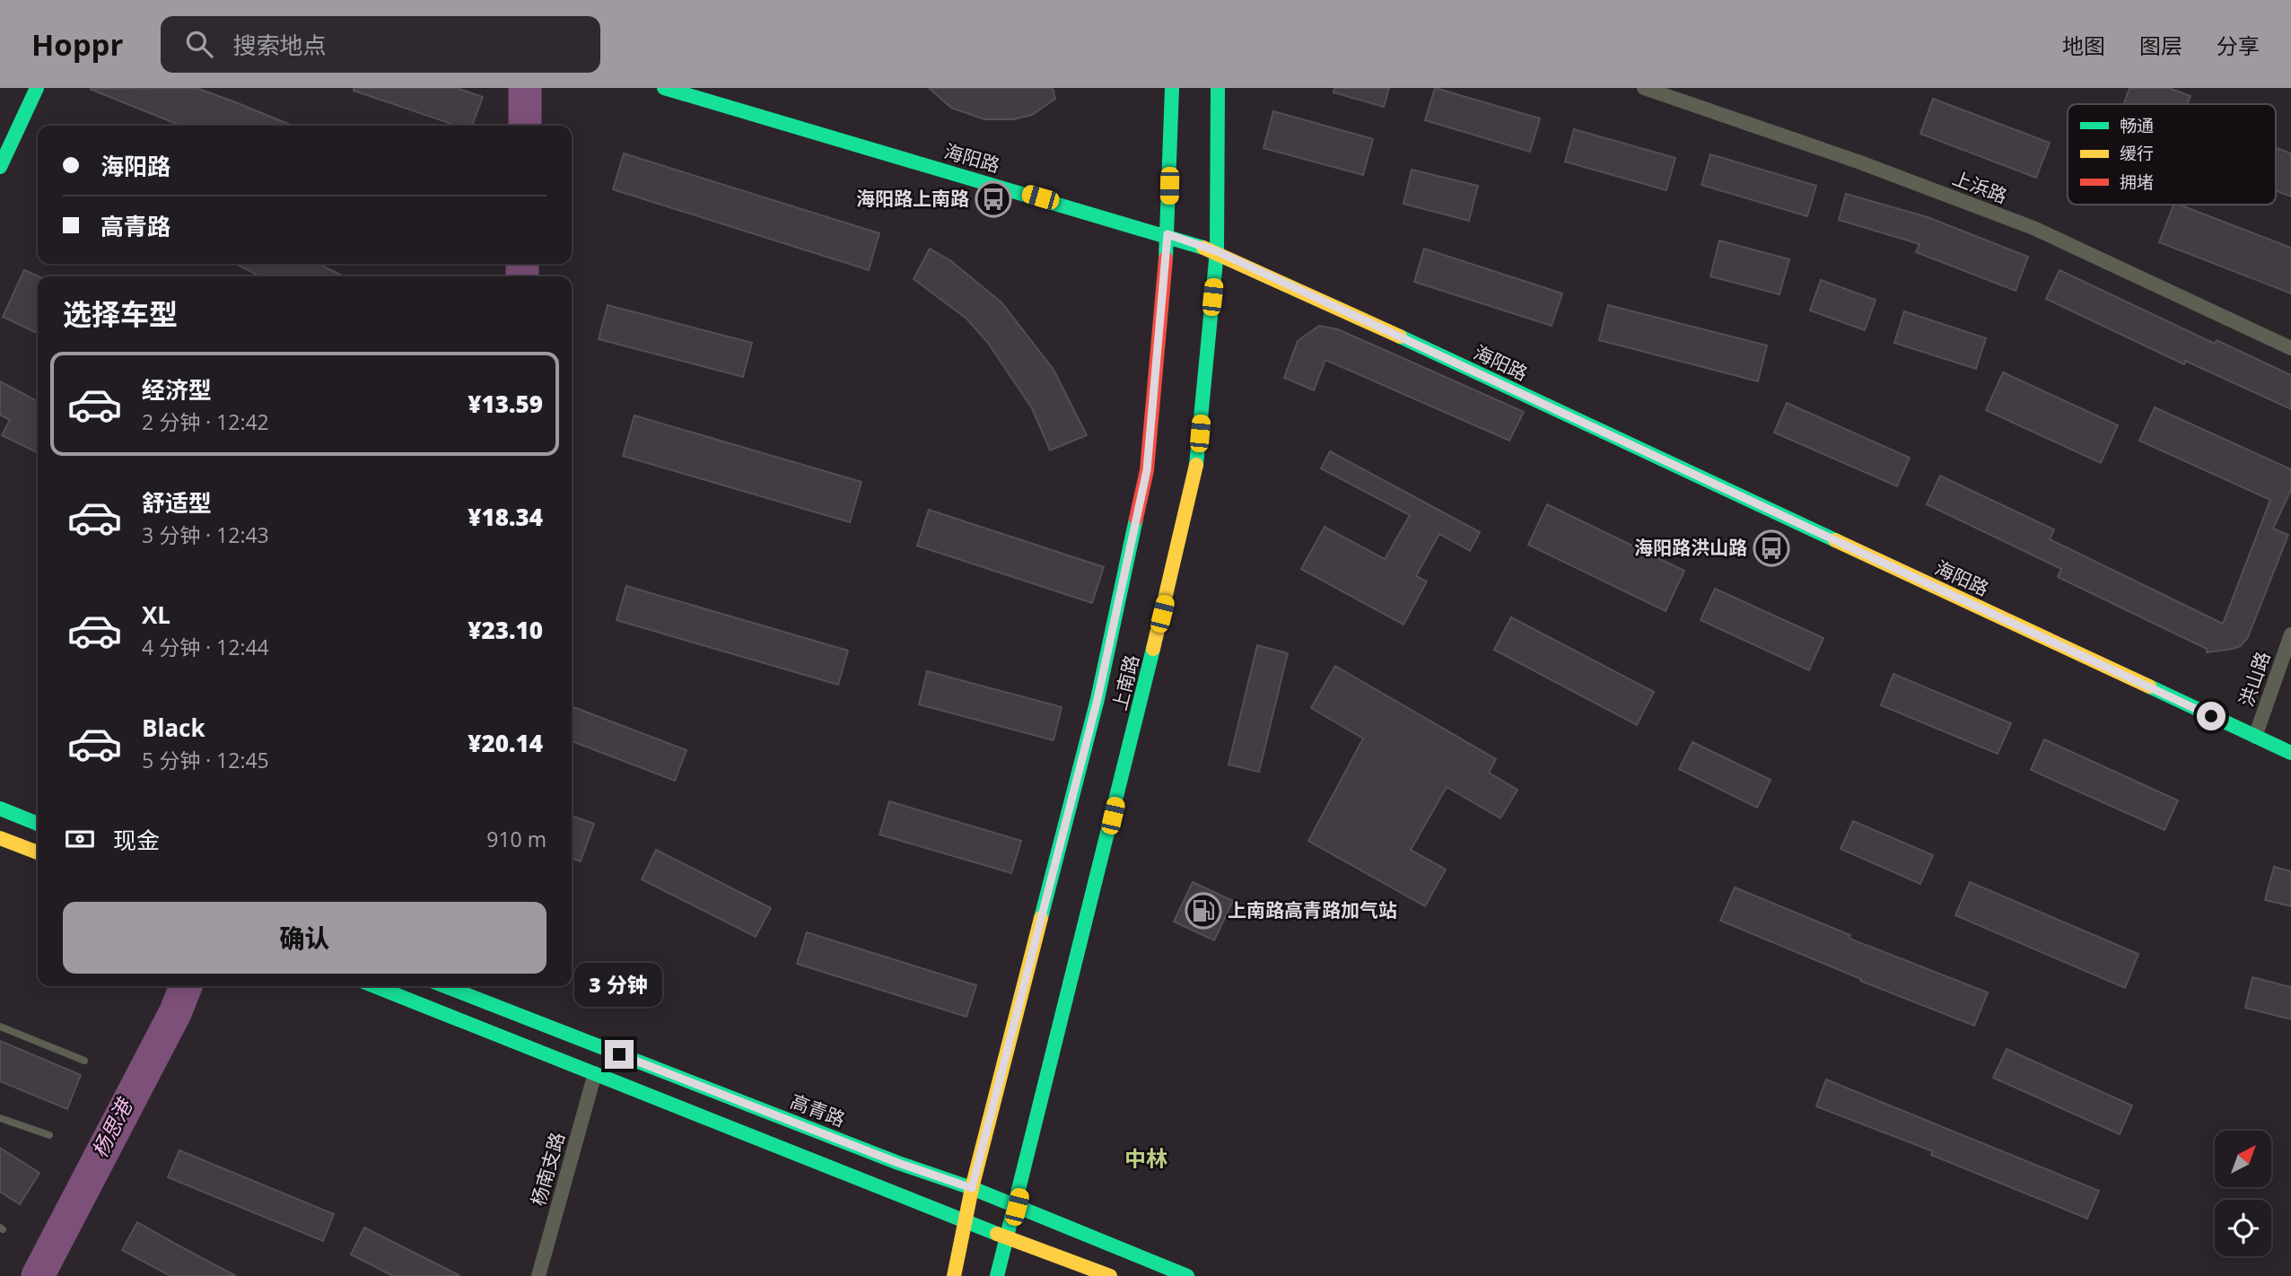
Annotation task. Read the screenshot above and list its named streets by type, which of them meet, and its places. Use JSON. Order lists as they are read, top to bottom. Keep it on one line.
{"streets":{"main road":["海阳路","上南路","高青路"],"street":["上浜路","洪山路","杨南支路"]},"crossings":[["海阳路","洪山路"],["海阳路","上南路"],["上南路","高青路"]],"districts":["中林"],"water":["杨思港"],"places":{"bus stop":["海阳路上南路","海阳路洪山路"],"fuel station":["上南路高青路加气站"]},"legend":["畅通","缓行","拥堵"],"north":"top right","page":{"header":"Hoppr","search":"搜索地点","nav":["地图","图层","分享"],"banner":["海阳路","高青路"],"heading":"选择车型","list":[{"name":"经济型","note":"2 分钟 · 12:42","value":"¥13.59"},{"name":"舒适型","note":"3 分钟 · 12:43","value":"¥18.34"},{"name":"XL","note":"4 分钟 · 12:44","value":"¥23.10"},{"name":"Black","note":"5 分钟 · 12:45","value":"¥20.14"}],"pay":["现金","910 m"],"buttons":"确认","bubble":"3 分钟"}}
